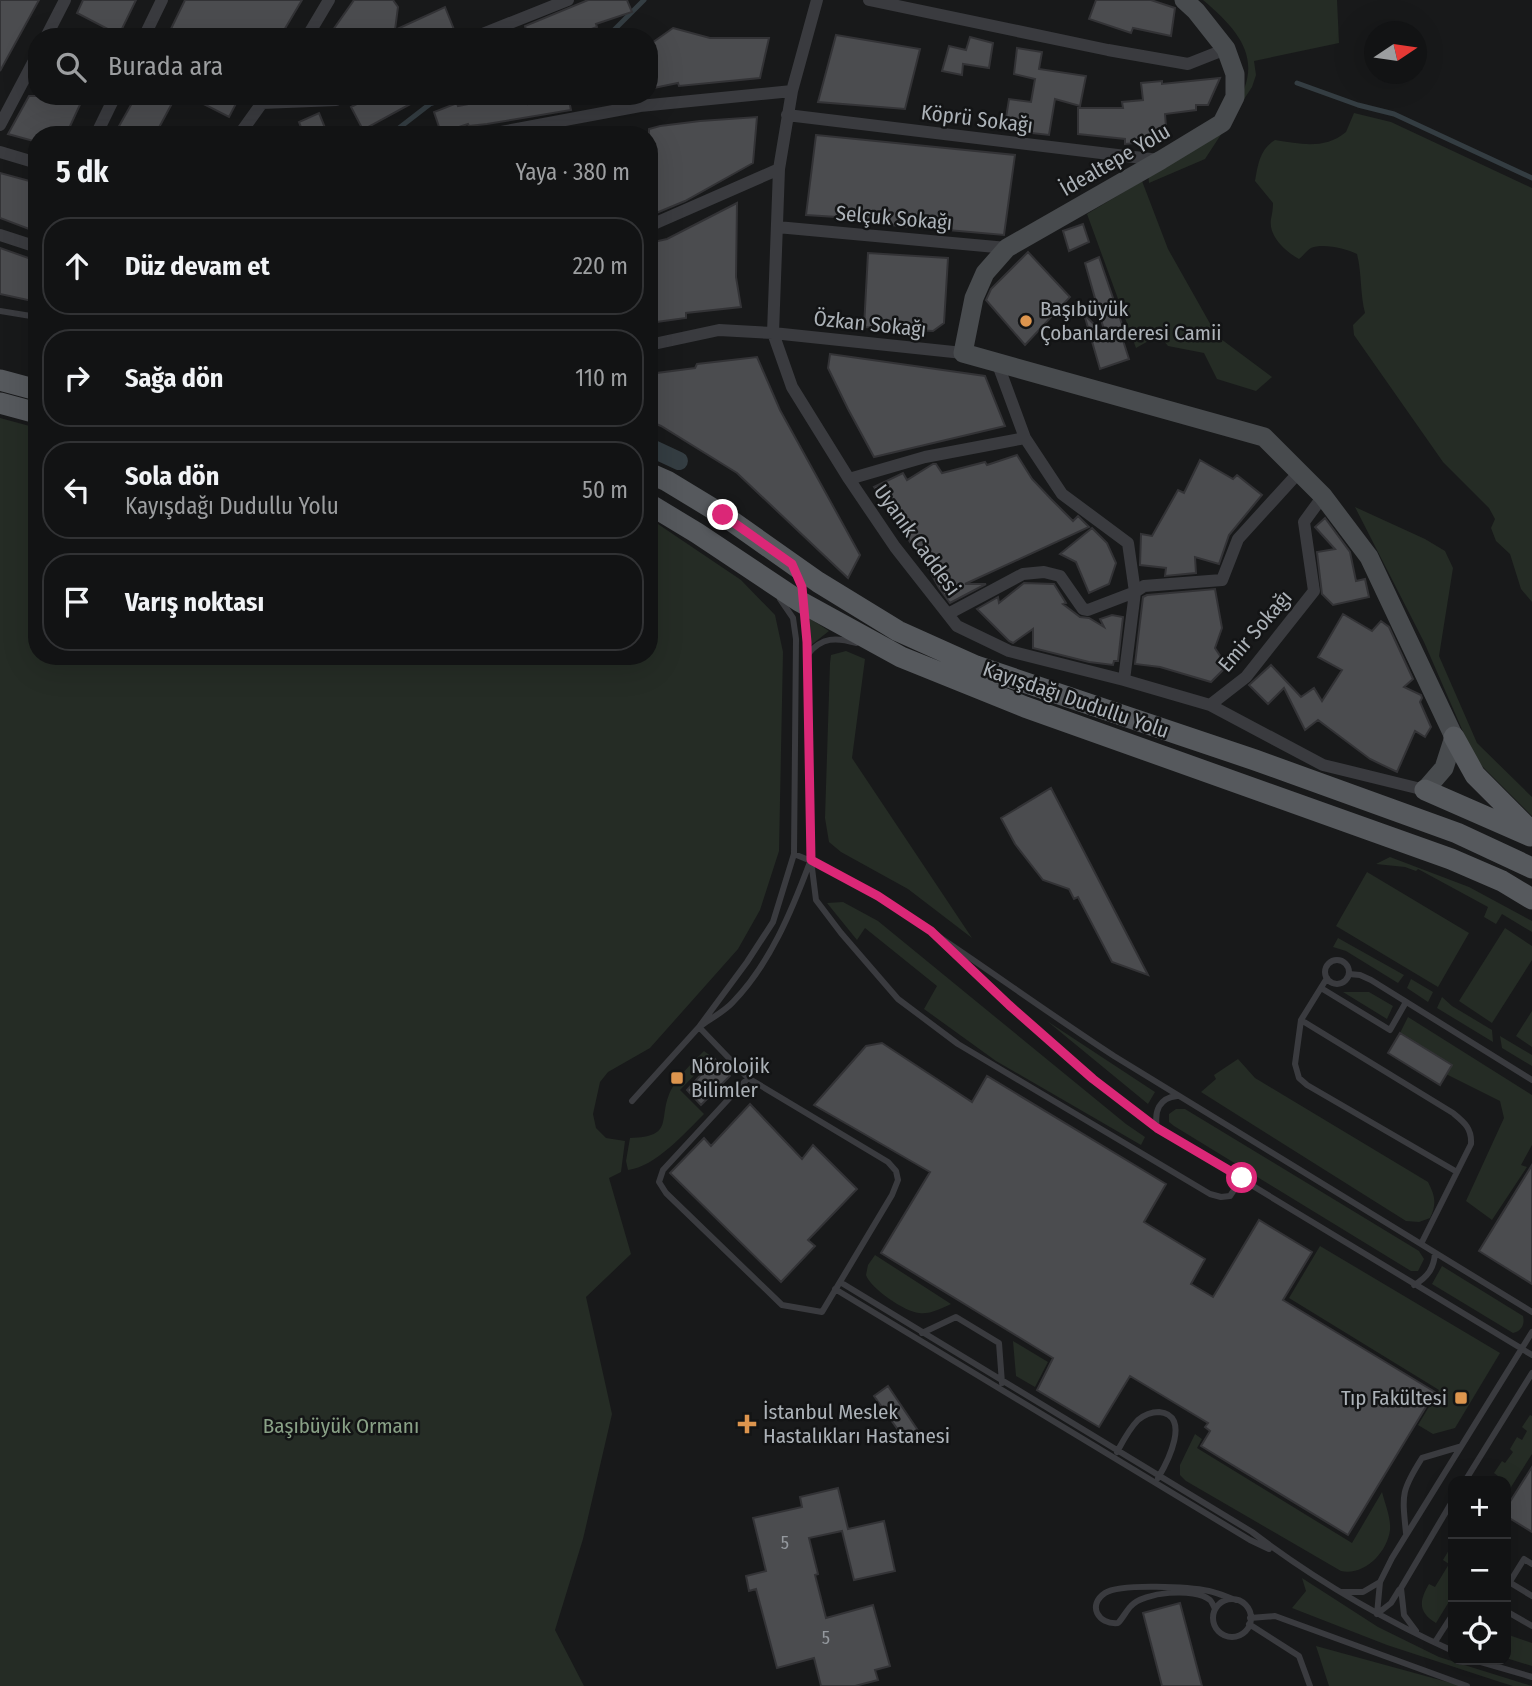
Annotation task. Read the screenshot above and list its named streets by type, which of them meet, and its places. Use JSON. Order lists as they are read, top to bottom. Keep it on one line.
{"streets":{"main road":["İdealtepe Yolu","Kayışdağı Dudullu Yolu"],"street":["Köprü Sokağı","Selçuk Sokağı","Özkan Sokağı","Uyanık Caddesi","Emir Sokağı"]},"crossings":[["Köprü Sokağı","İdealtepe Yolu"],["Köprü Sokağı","Uyanık Caddesi"],["İdealtepe Yolu","Selçuk Sokağı"],["İdealtepe Yolu","Özkan Sokağı"],["Selçuk Sokağı","Uyanık Caddesi"],["Özkan Sokağı","Uyanık Caddesi"],["Uyanık Caddesi","Emir Sokağı"]],"parks":["Başıbüyük Ormanı"],"places":{"other":["Başıbüyük Çobanlarderesi Camii"],"transit":["Nörolojik Bilimler","Tıp Fakültesi"],"health":["İstanbul Meslek Hastalıkları Hastanesi"]},"house_numbers":["5","5"],"north":"right","page":{"search":"Burada ara","heading":["5 dk","Yaya · 380 m"],"list":[["Düz devam et","220 m"],["Sağa dön","110 m"],["Sola dön","Kayışdağı Dudullu Yolu","50 m"],"Varış noktası"],"map_buttons":["+","−"]}}
